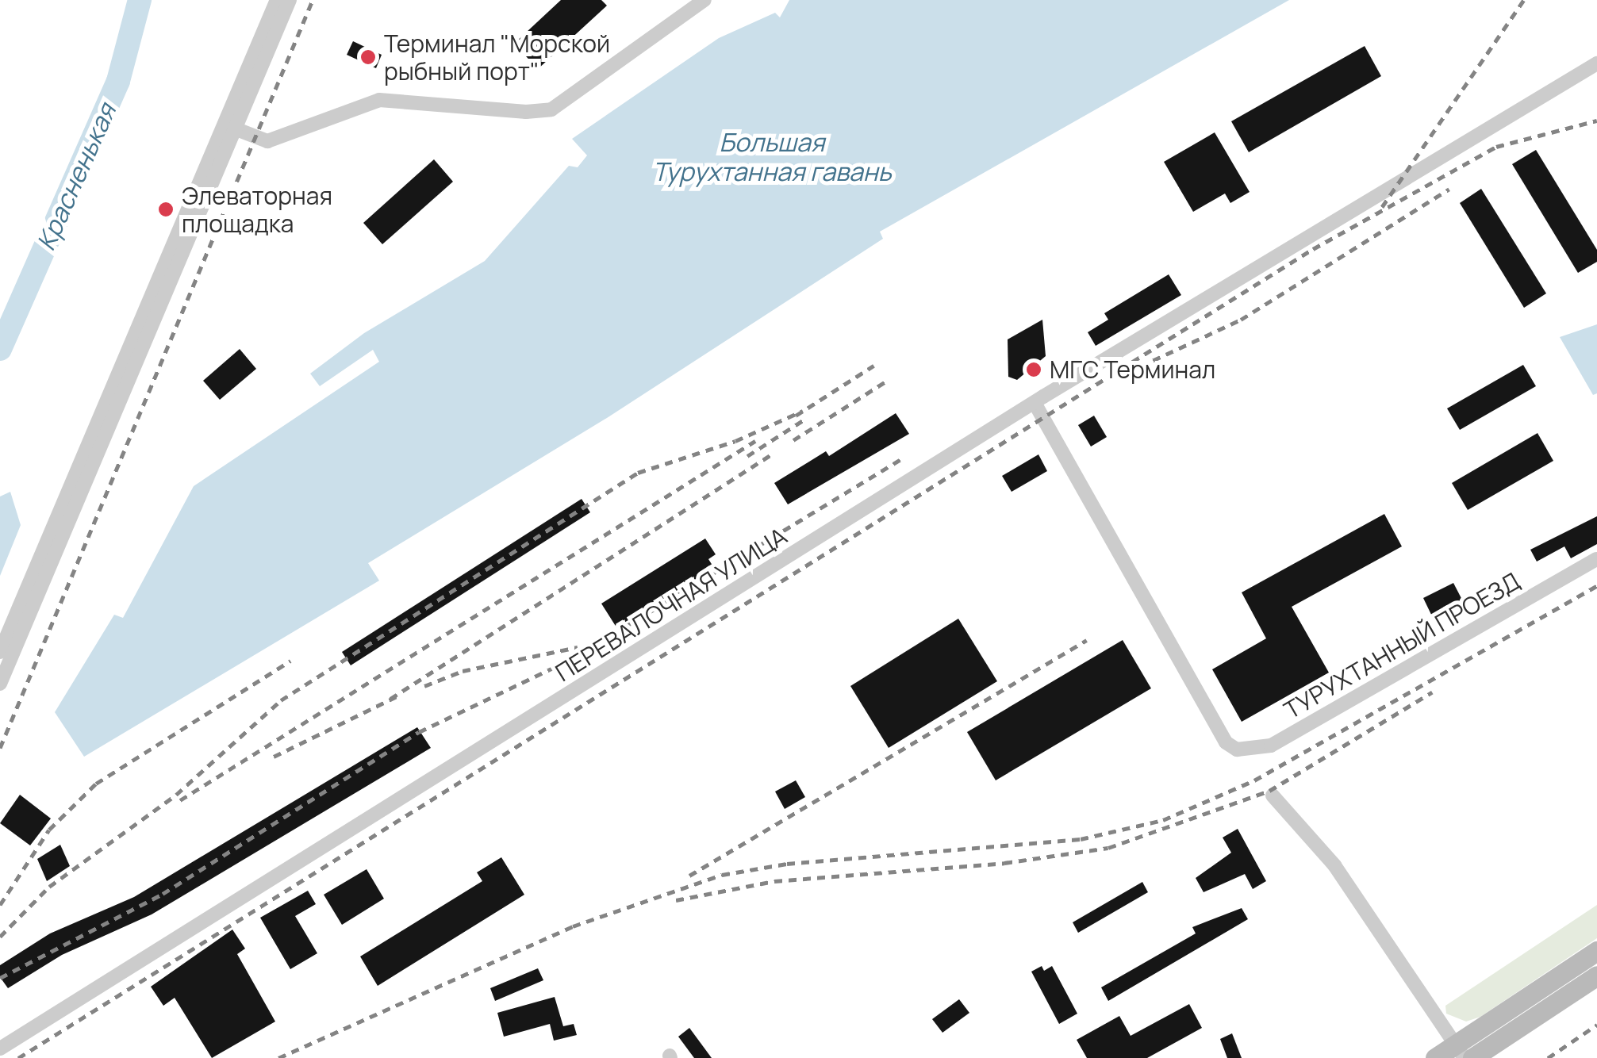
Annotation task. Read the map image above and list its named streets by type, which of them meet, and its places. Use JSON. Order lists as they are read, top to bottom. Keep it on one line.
{"streets":{"street":["ПЕРЕВАЛОЧНАЯ УЛИЦА","ТУРУХТАННЫЙ ПРОЕЗД"]},"crossings":[["ПЕРЕВАЛОЧНАЯ УЛИЦА","ТУРУХТАННЫЙ ПРОЕЗД"]],"water":["Большая Турухтанная гавань","Красненькая"],"places":["Терминал \"Морской рыбный порт\"","Элеваторная площадка","МГС Терминал"]}
